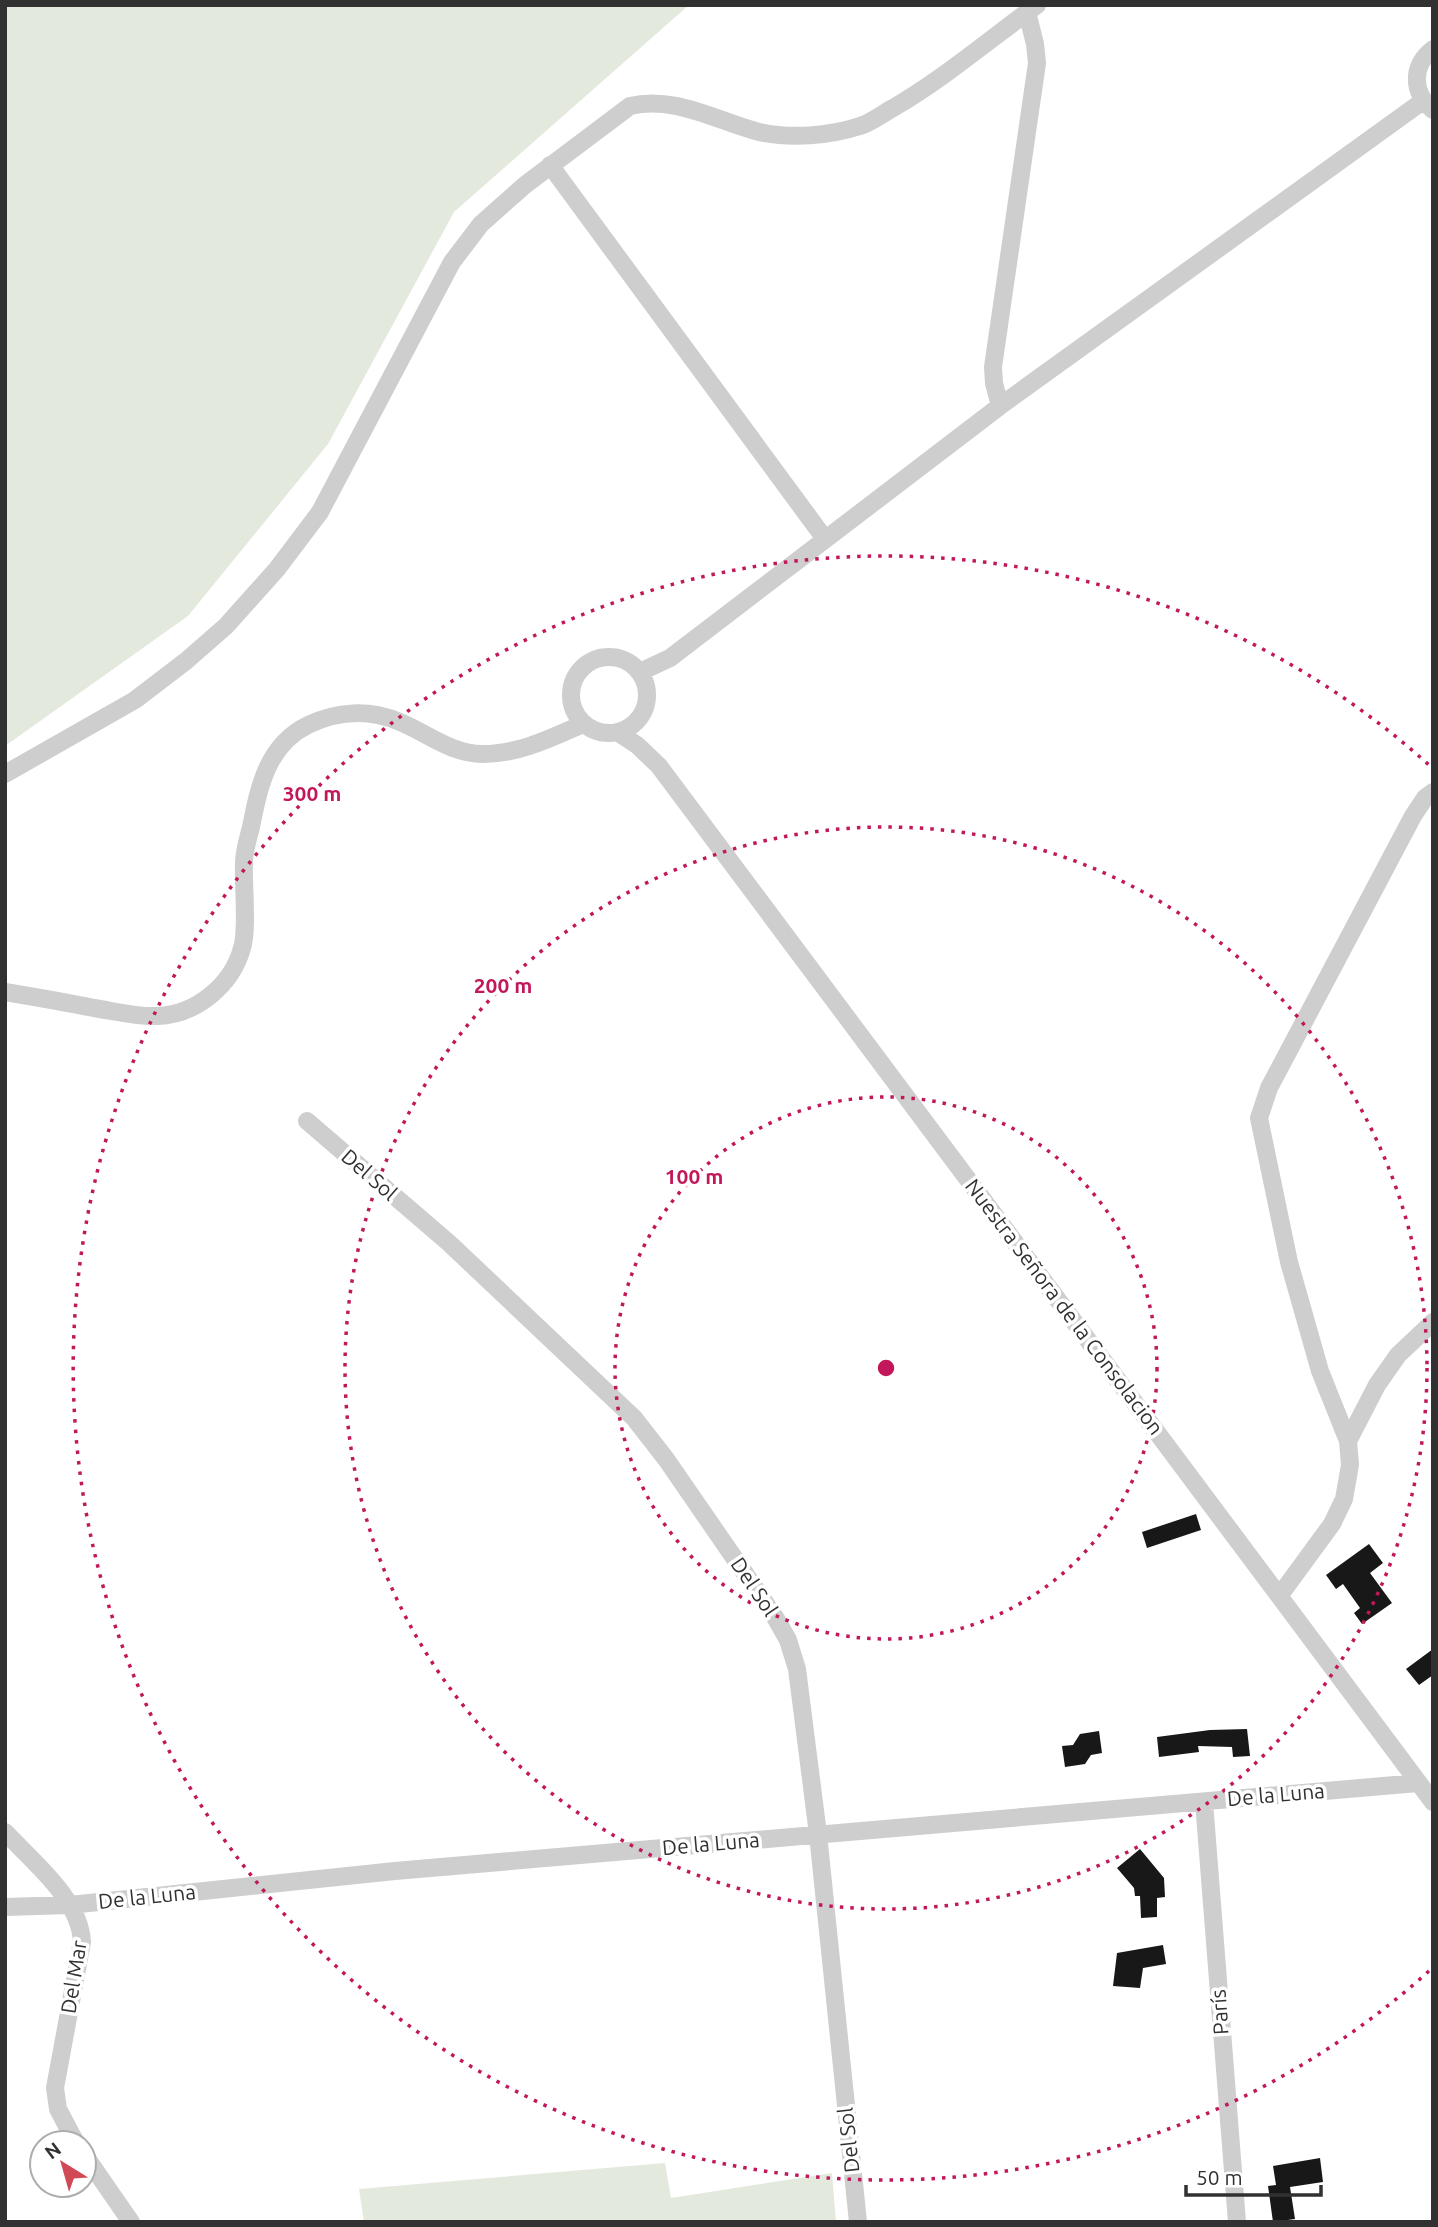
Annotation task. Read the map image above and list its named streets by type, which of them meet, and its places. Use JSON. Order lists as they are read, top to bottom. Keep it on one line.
{"streets":{"street":["Del Sol","Nuestra Señora de la Consolacion","De la Luna","Del Mar","París"]},"crossings":[["Del Sol","De la Luna"],["Nuestra Señora de la Consolacion","De la Luna"],["De la Luna","Del Mar"],["De la Luna","París"]],"scale_bar":"50 m","north":"top left","rings":["300 m","200 m","100 m"]}
